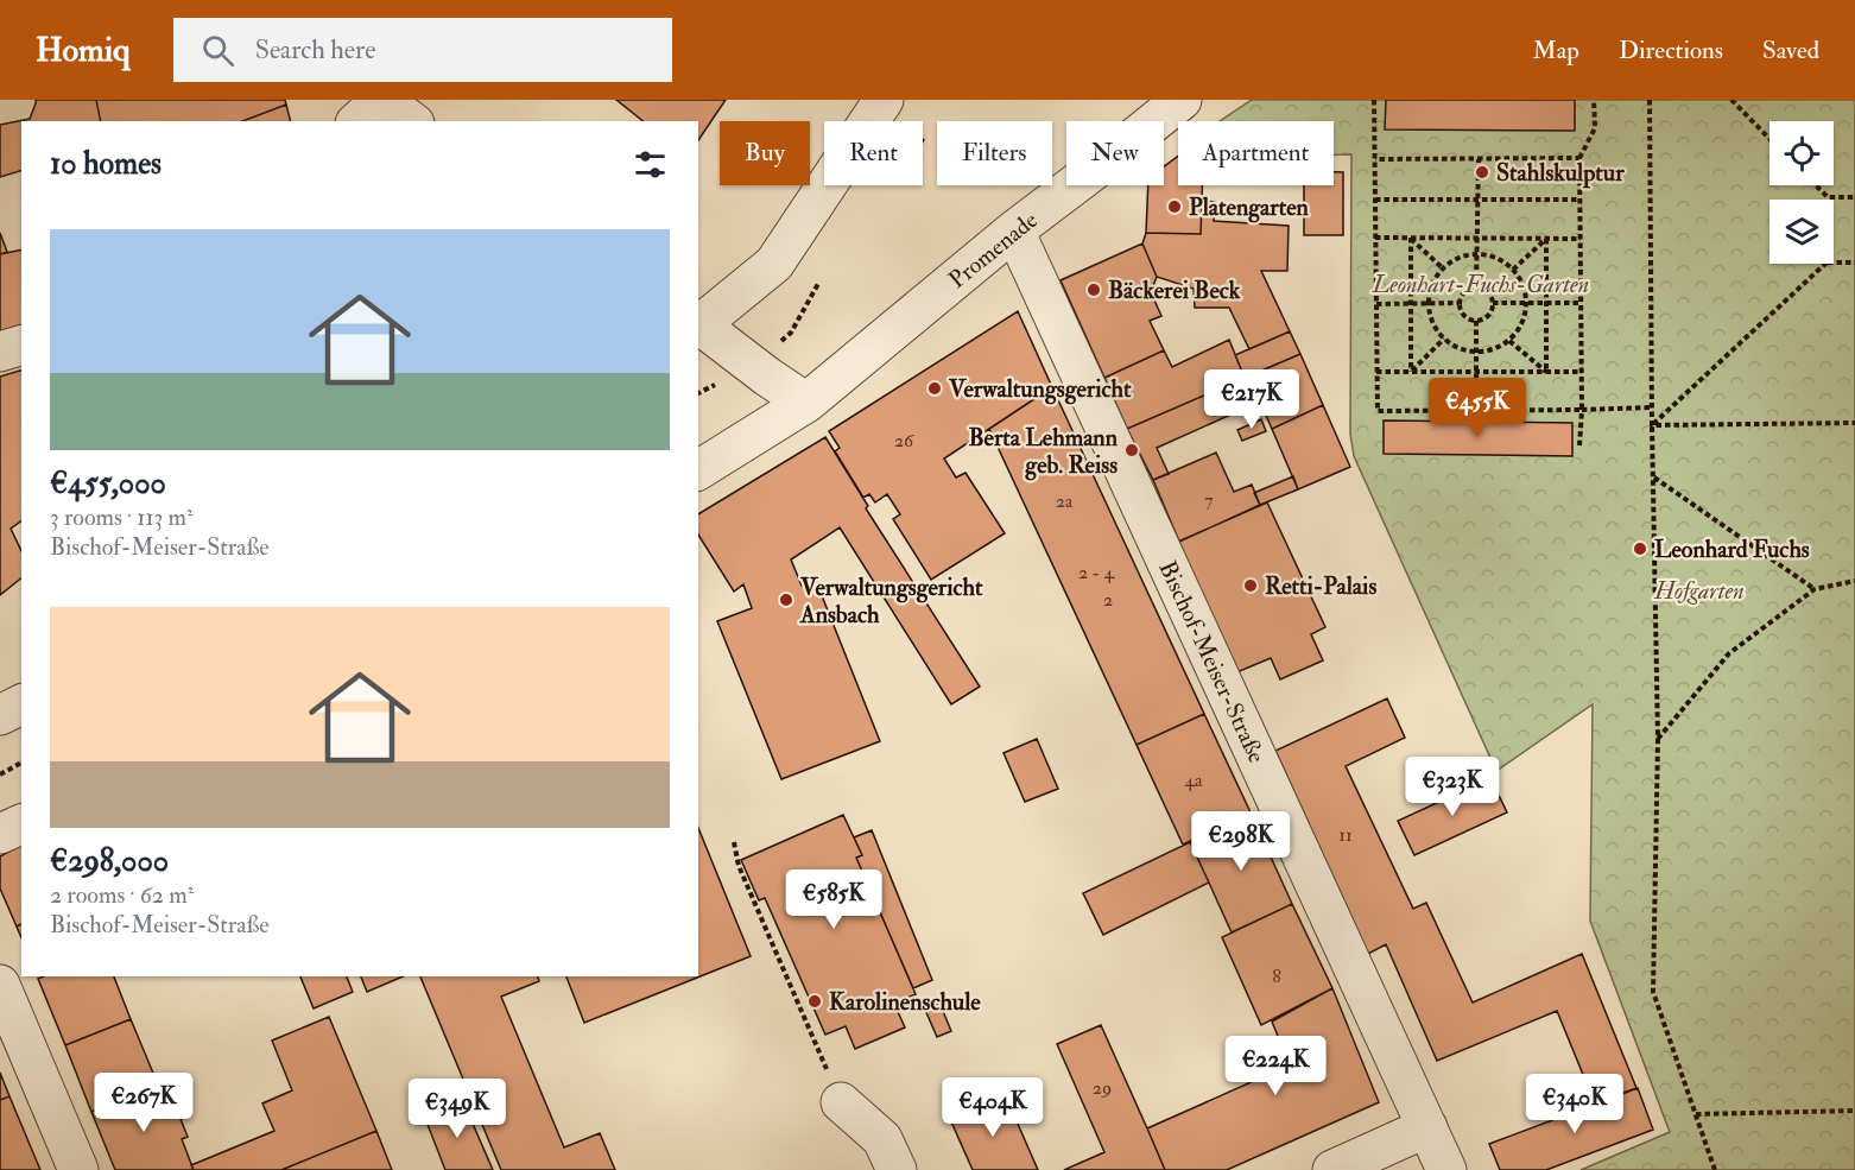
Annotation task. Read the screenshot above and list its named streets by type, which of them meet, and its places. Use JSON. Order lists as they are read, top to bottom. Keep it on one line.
{"streets":{"street":["Promenade","Bischof-Meiser-Straße"]},"crossings":[["Promenade","Bischof-Meiser-Straße"]],"parks":["Leonhart-Fuchs-Garten","Hofgarten"],"places":["Stahlskulptur","Platengarten","Bäckerei Beck","Verwaltungsgericht","Berta Lehmann geb. Reiss","Leonhard Fuchs","Retti-Palais","Verwaltungsgericht Ansbach","Karolinenschule"],"house_numbers":["26","7","2a","2 - 4","2","4a","11","8","29"],"page":{"header":"Homiq","search":"Search here","nav":["Map","Directions","Saved"],"chip":["Buy","Rent","Filters","New","Apartment"],"heading":"10 homes","list":[{"name":"€455,000","note":"3 rooms · 113 m² · Bischof-Meiser-Straße"},{"name":"€298,000","note":"2 rooms · 62 m² · Bischof-Meiser-Straße"}],"price":["€217K","€455K","€323K","€298K","€585K","€224K","€267K","€340K","€404K","€349K"]}}
